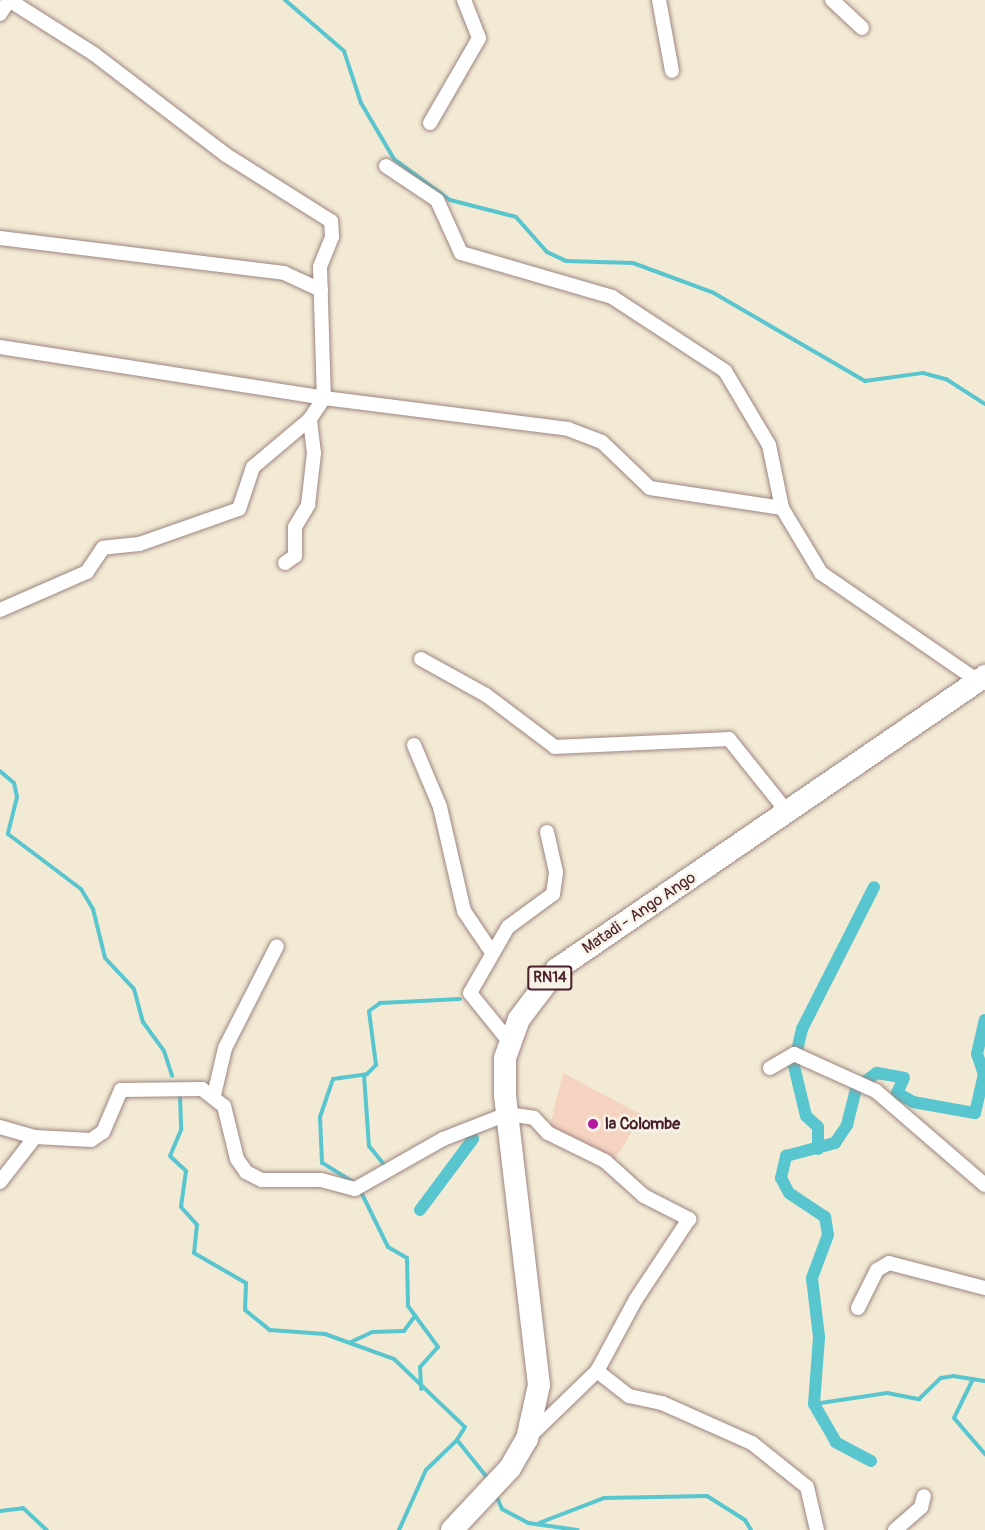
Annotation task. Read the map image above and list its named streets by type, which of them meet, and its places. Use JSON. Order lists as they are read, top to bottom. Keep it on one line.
{"streets":{"highway":["Matadi - Ango Ango","RN14"]},"places":["la Colombe"]}
